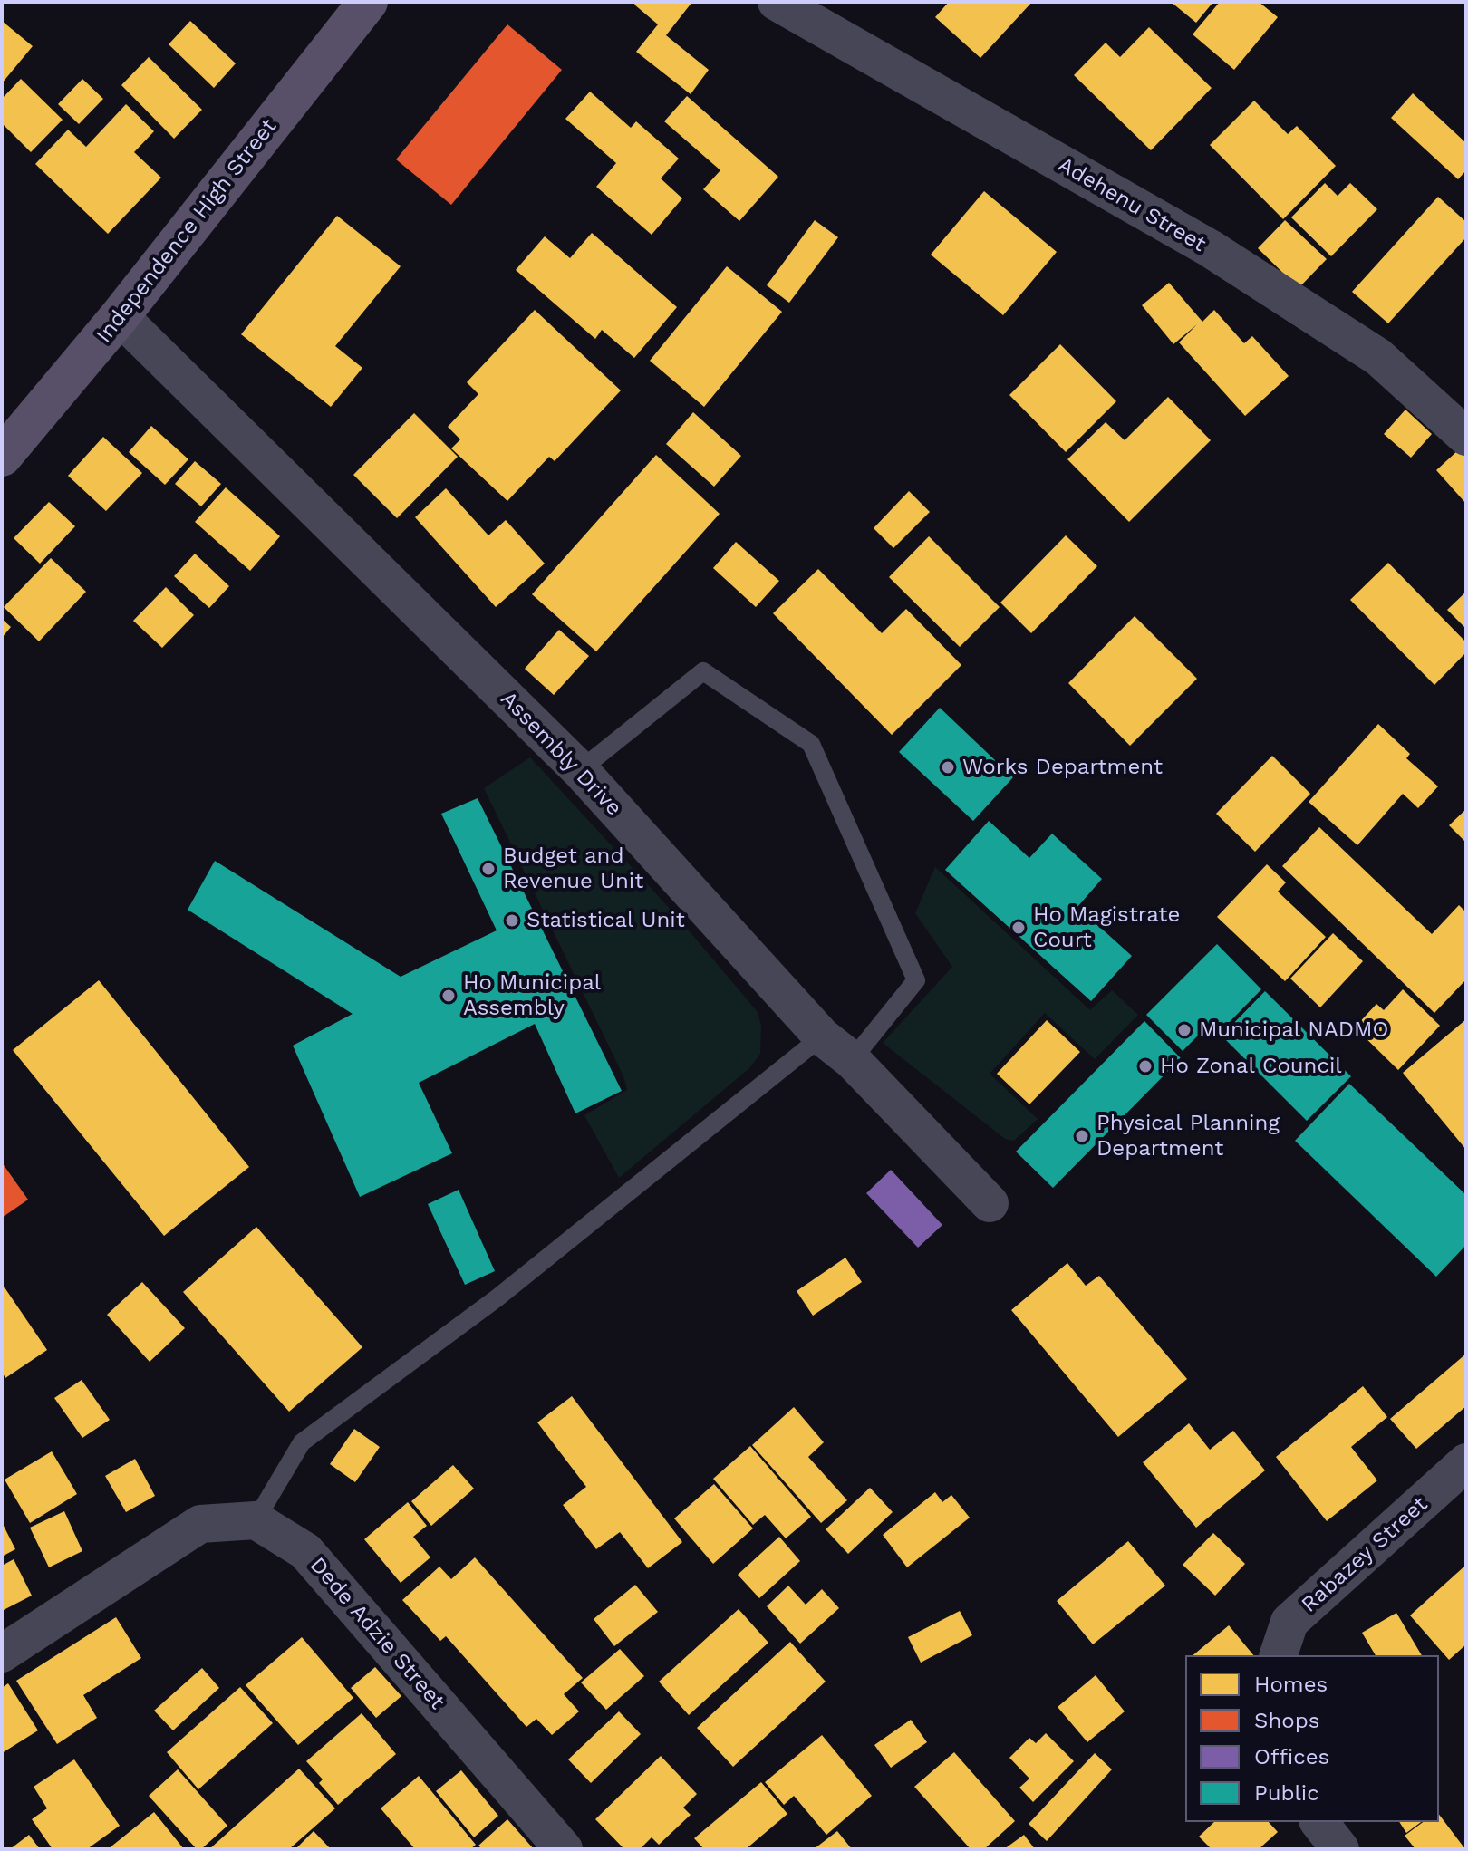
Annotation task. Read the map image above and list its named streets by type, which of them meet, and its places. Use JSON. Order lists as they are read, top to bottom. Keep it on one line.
{"streets":{"main road":["Independence High Street"],"street":["Adehenu Street","Assembly Drive","Rabazey Street","Dede Adzie Street"]},"crossings":[["Independence High Street","Assembly Drive"]],"places":["Works Department","Budget and Revenue Unit","Statistical Unit","Ho Magistrate Court","Ho Municipal Assembly","Municipal NADMO","Ho Zonal Council","Physical Planning Department"],"legend":["Homes","Shops","Offices","Public"]}
